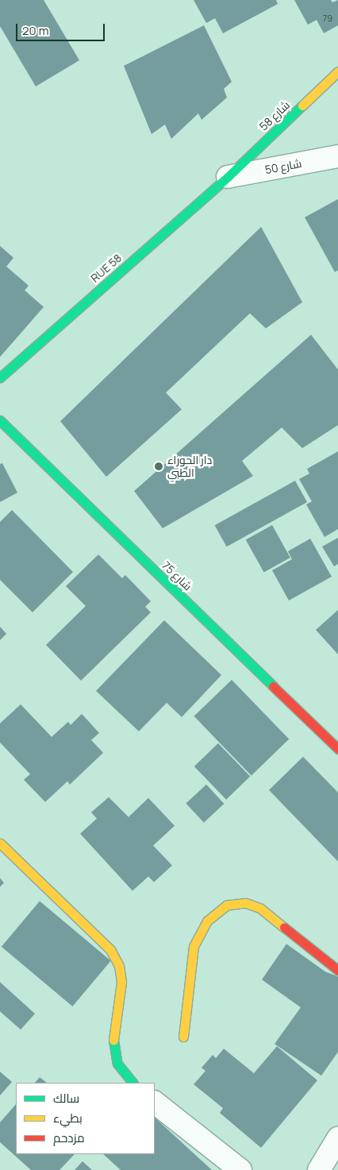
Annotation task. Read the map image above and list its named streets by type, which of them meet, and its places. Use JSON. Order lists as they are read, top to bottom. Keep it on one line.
{"streets":{"street":["شارع 58","شارع 50","RUE 58","شارع 75"]},"crossings":[["شارع 58","شارع 50"],["شارع 58","RUE 58"],["شارع 50","RUE 58"]],"places":["دار الحوراء الطبي"],"house_numbers":["79"],"legend":["سالك","بطيء","مزدحم"],"scale_bar":"20 m"}
